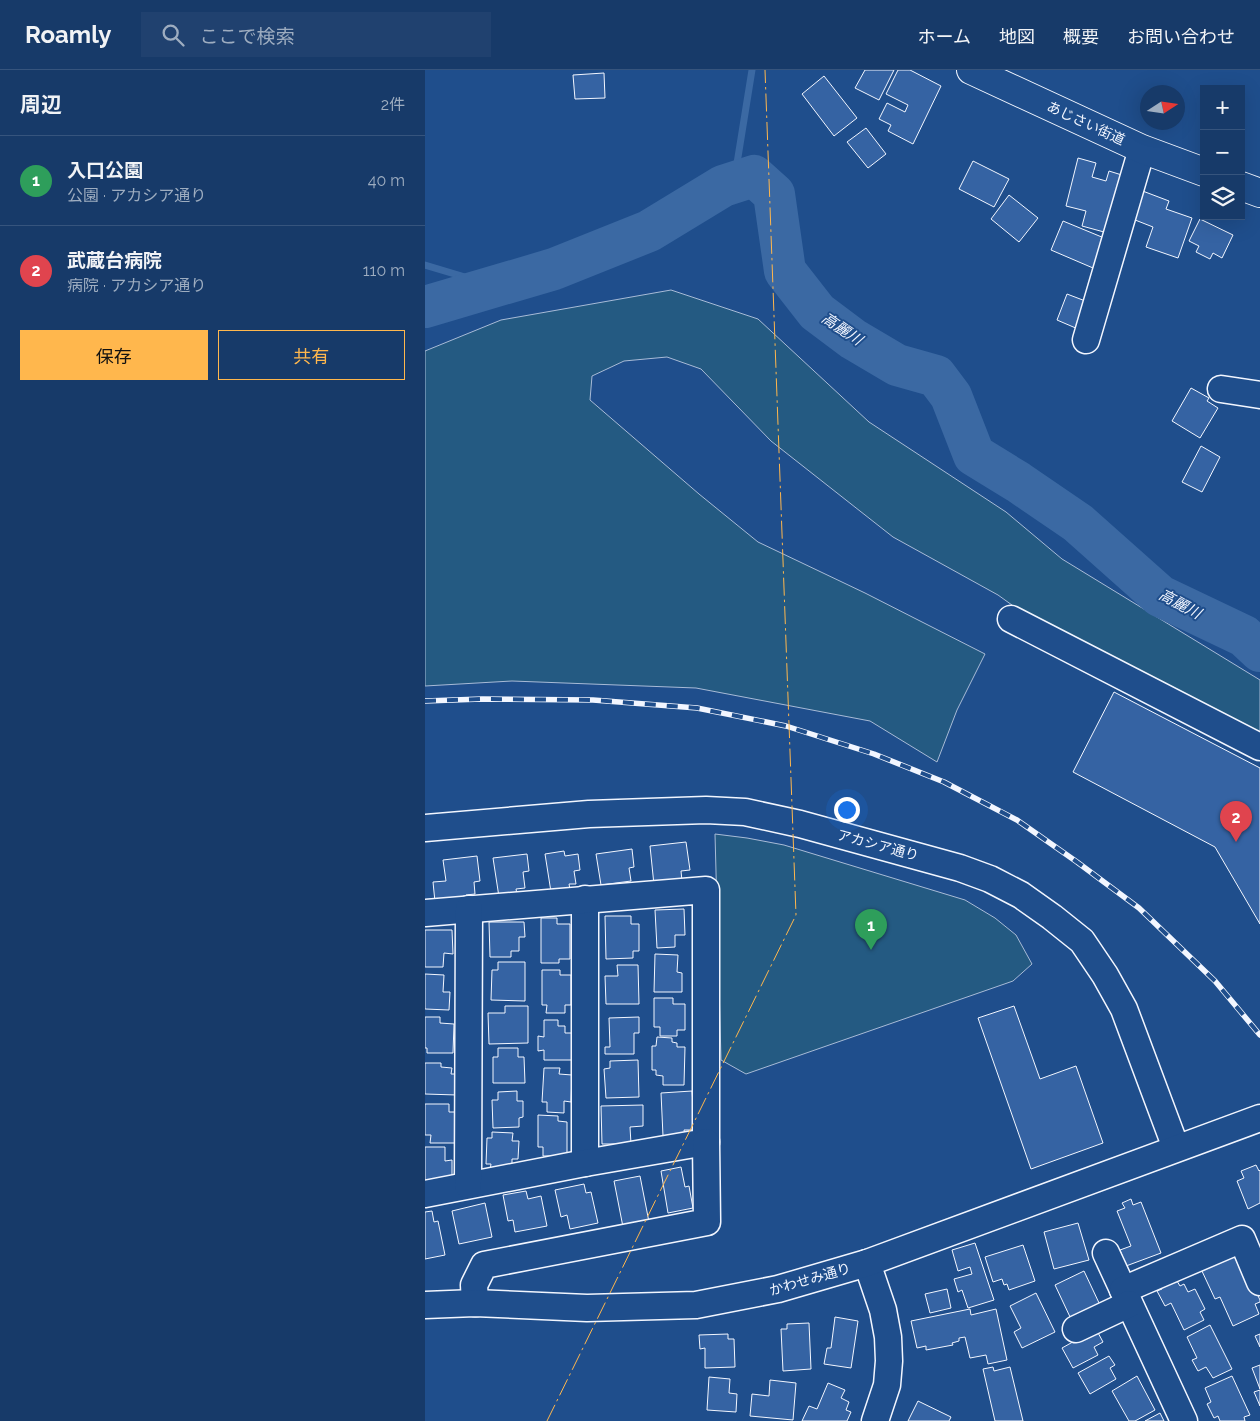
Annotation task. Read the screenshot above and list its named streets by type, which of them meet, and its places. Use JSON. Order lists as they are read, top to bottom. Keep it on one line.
{"streets":{"highway":["あじさい街道"],"street":["アカシア通り","かわせみ通り"]},"crossings":[["アカシア通り","かわせみ通り"]],"water":["高麗川"],"north":"right","page":{"header":"Roamly","search":"ここで検索","nav":["ホーム","地図","概要","お問い合わせ"],"heading":["周辺","2件"],"map_buttons":["+","−"],"list":[{"mark":"1","name":"入口公園","note":"公園 · アカシア通り","value":"40 m"},{"mark":"2","name":"武蔵台病院","note":"病院 · アカシア通り","value":"110 m"}],"buttons":["保存","共有"],"pins":["2","1"]}}
